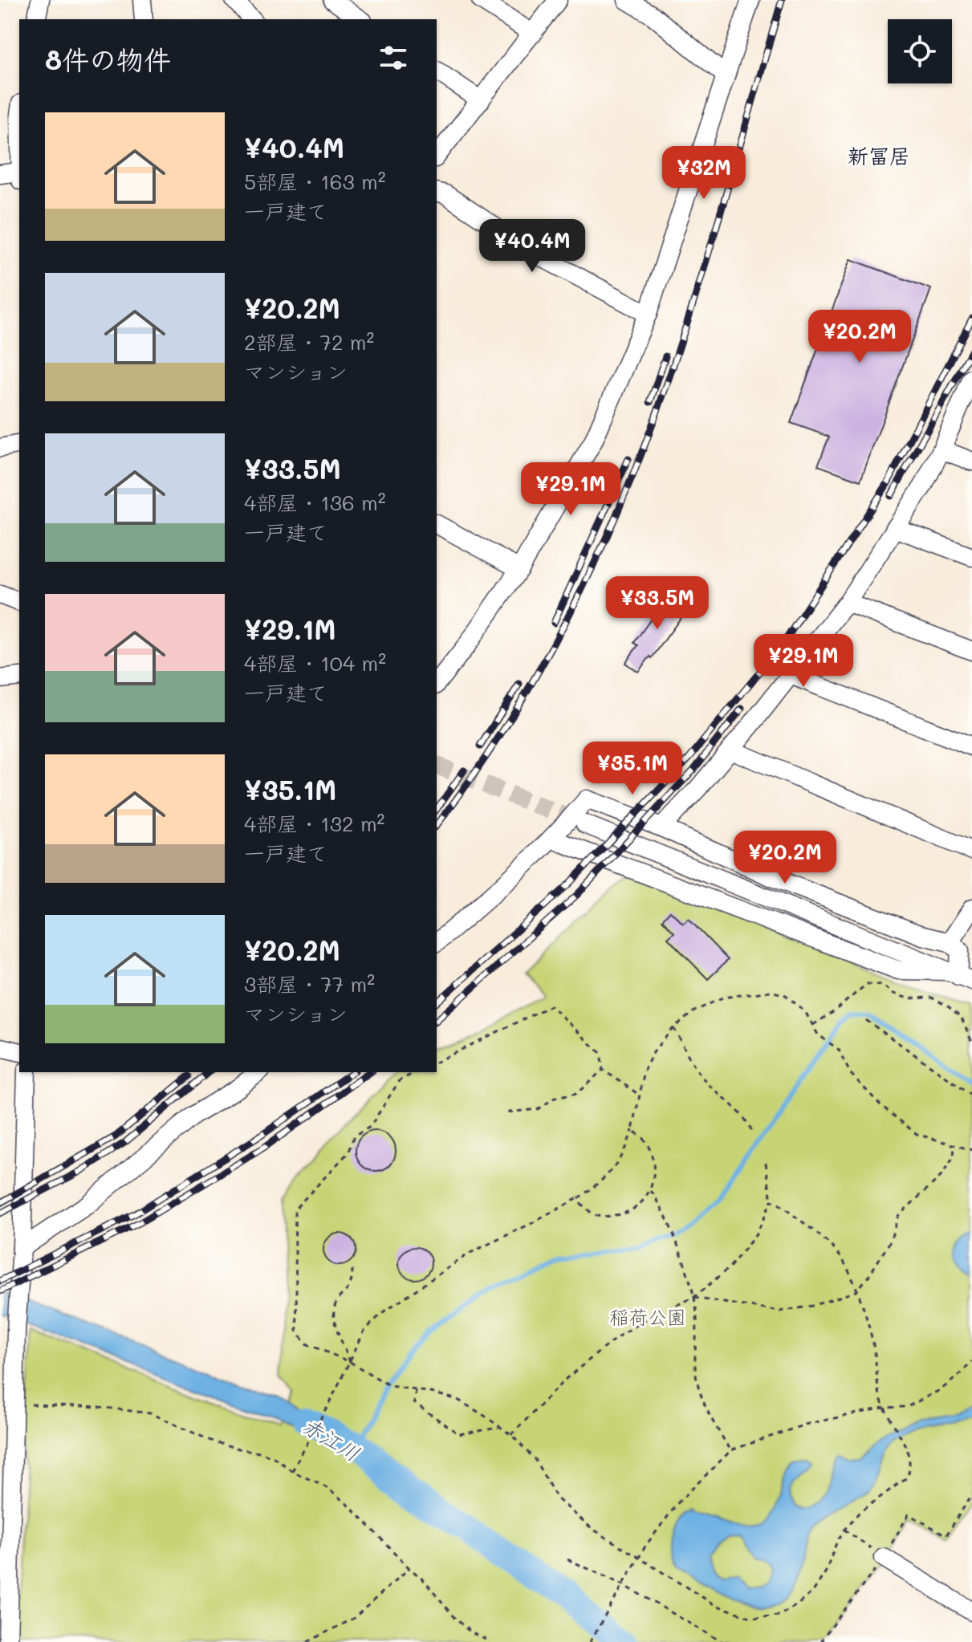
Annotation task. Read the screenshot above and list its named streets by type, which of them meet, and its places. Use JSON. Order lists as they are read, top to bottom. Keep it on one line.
{"districts":["新冨居"],"water":["赤江川"],"parks":["稲荷公園"],"page":{"heading":"8件の物件","list":[{"name":"¥40.4M","note":"5部屋 · 163 m² · 一戸建て"},{"name":"¥20.2M","note":"2部屋 · 72 m² · マンション"},{"name":"¥33.5M","note":"4部屋 · 136 m² · 一戸建て"},{"name":"¥29.1M","note":"4部屋 · 104 m² · 一戸建て"},{"name":"¥35.1M","note":"4部屋 · 132 m² · 一戸建て"},{"name":"¥20.2M","note":"3部屋 · 77 m² · マンション"}],"price":["¥32M","¥40.4M","¥20.2M","¥29.1M","¥33.5M","¥29.1M","¥35.1M","¥20.2M"]}}
